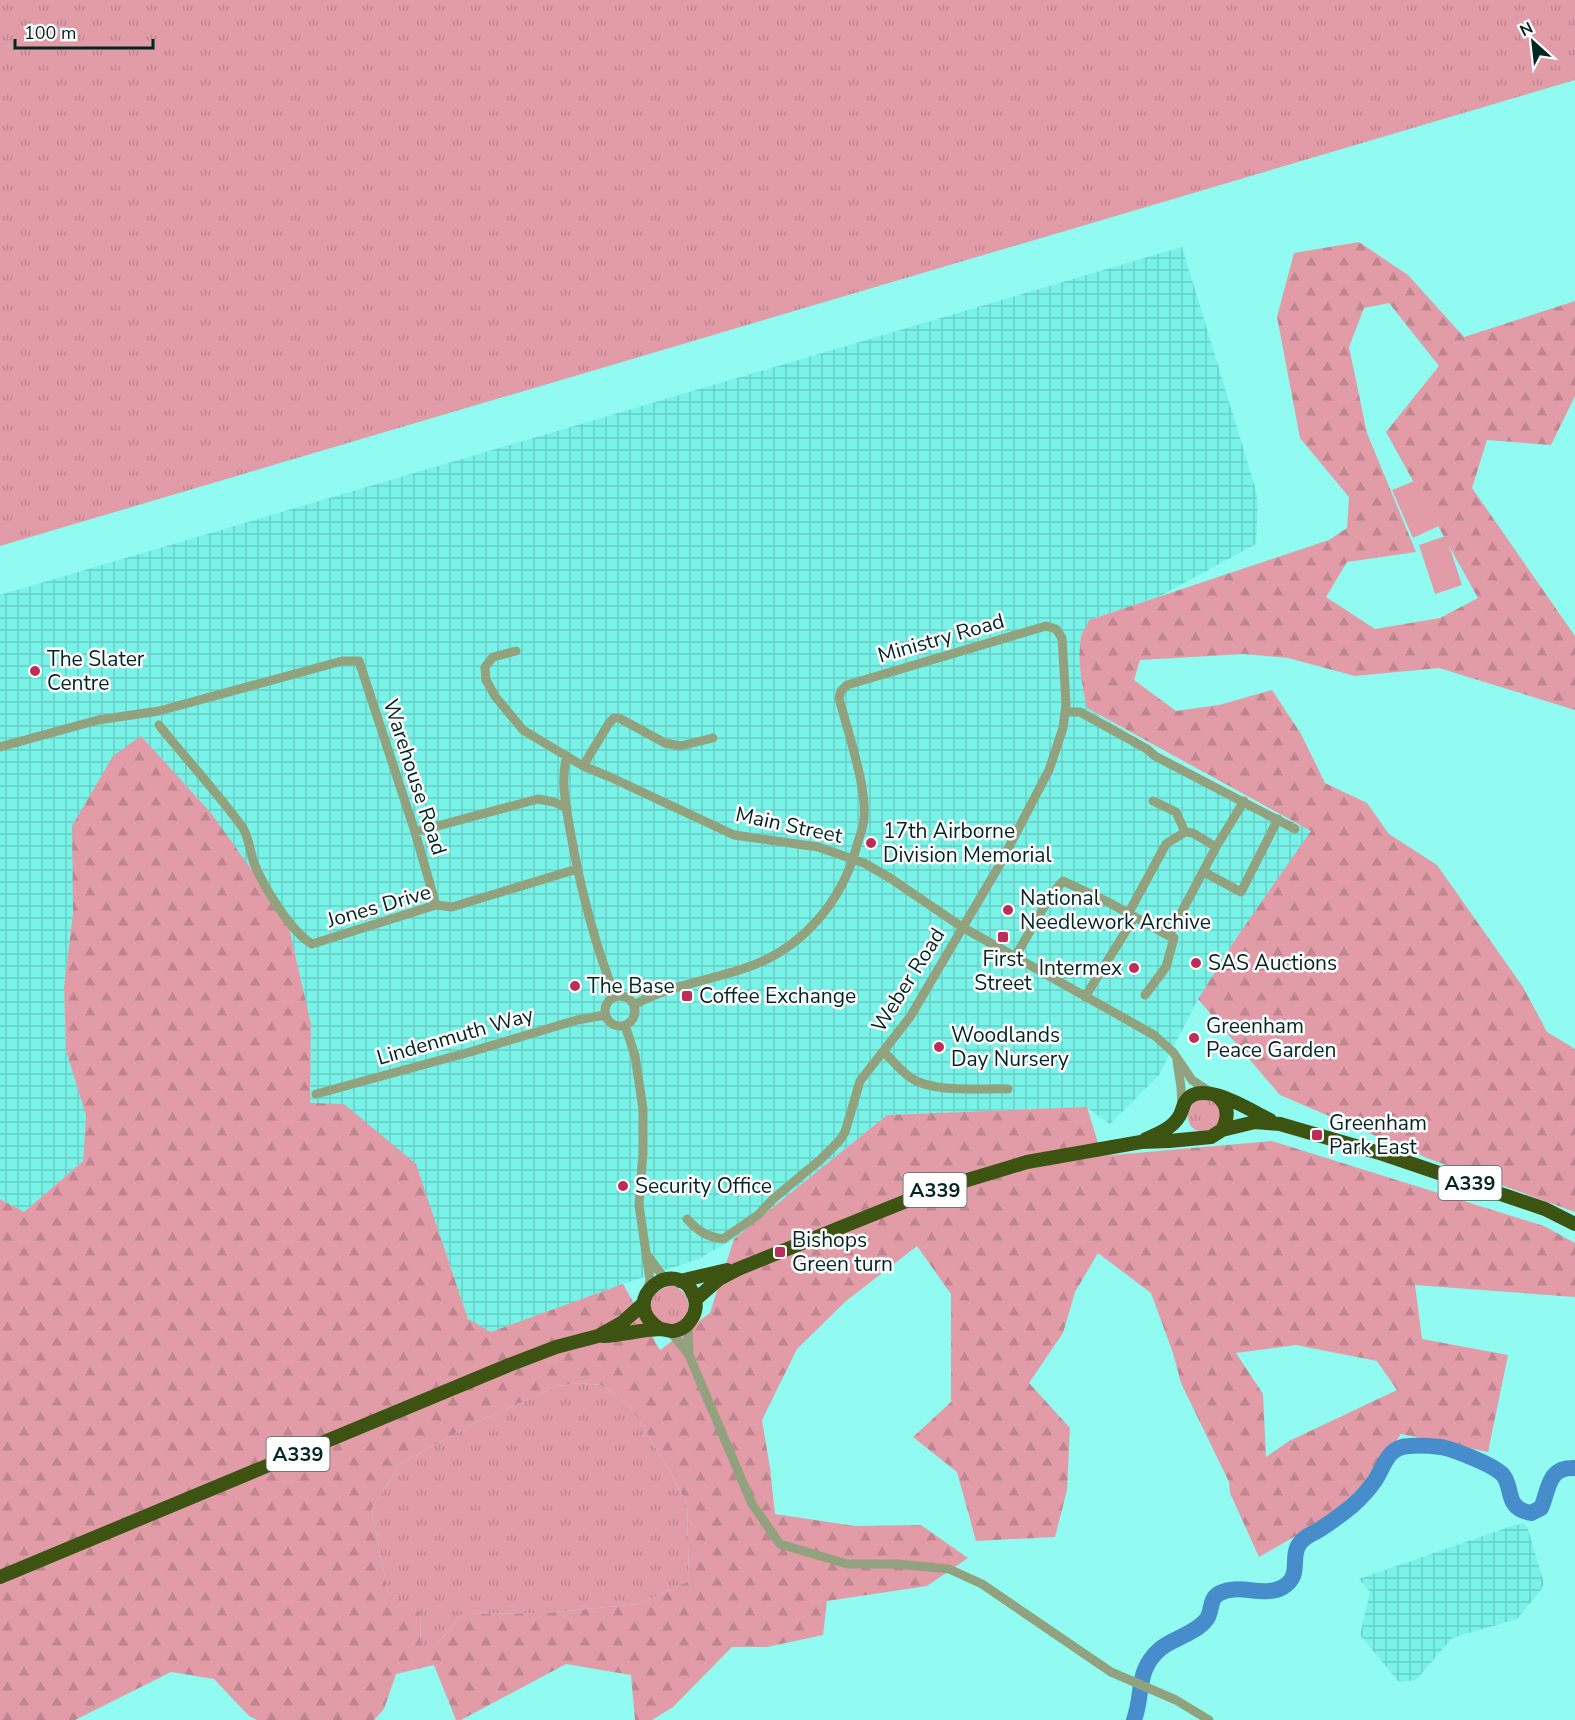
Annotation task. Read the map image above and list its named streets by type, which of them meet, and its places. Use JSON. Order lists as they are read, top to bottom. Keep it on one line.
{"streets":{"highway":["A339"],"street":["Ministry Road","Warehouse Road","Main Street","Jones Drive","Weber Road","Lindenmuth Way"]},"crossings":[["Ministry Road","Main Street"],["Ministry Road","Weber Road"],["Warehouse Road","Jones Drive"],["Main Street","Weber Road"],["Main Street","A339"]],"places":{"other":["The Slater Centre","17th Airborne Division Memorial","National Needlework Archive","SAS Auctions","Intermex","The Base","Greenham Peace Garden","Woodlands Day Nursery","Security Office"],"transit":["First Street","Coffee Exchange","Greenham Park East","Bishops Green turn"]},"scale_bar":"100 m","north":"top left"}
